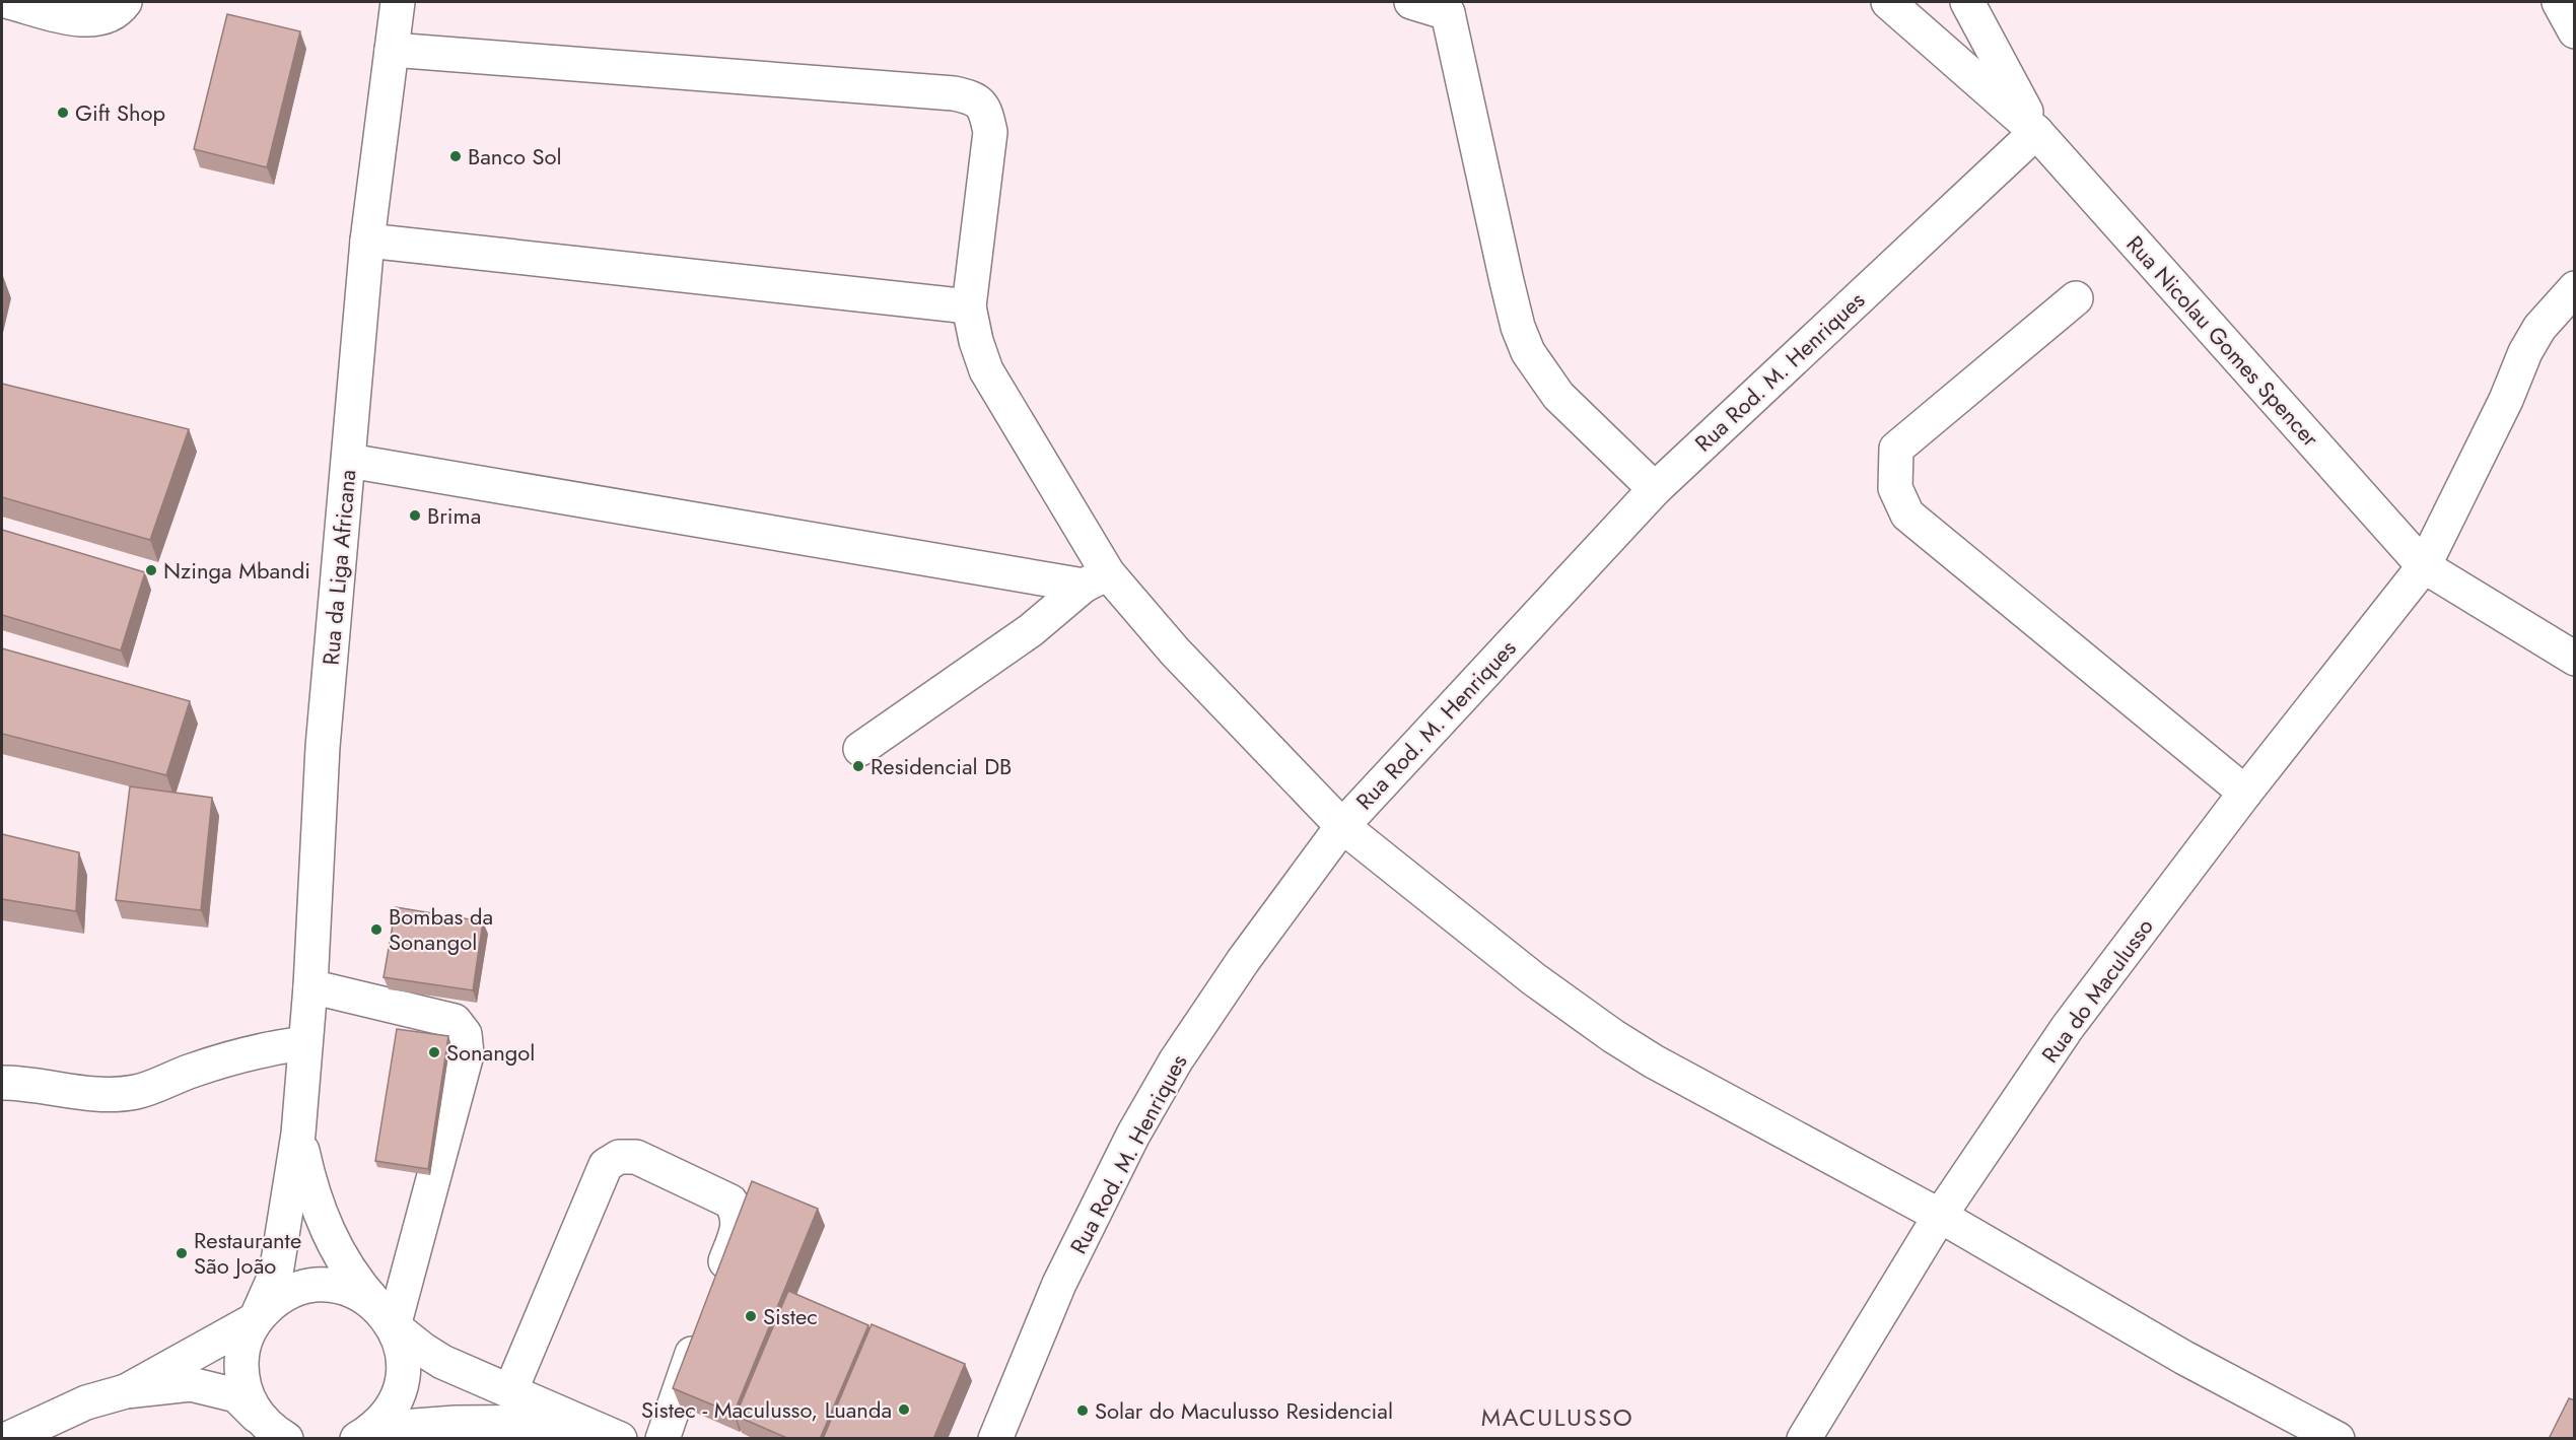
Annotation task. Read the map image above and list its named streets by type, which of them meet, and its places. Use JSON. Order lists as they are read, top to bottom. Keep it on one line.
{"streets":{"street":["Rua Nicolau Gomes Spencer","Rua Rod. M. Henriques","Rua da Liga Africana","Rua do Maculusso"]},"crossings":[["Rua Nicolau Gomes Spencer","Rua Rod. M. Henriques"],["Rua Nicolau Gomes Spencer","Rua do Maculusso"]],"districts":["MACULUSSO"],"places":["Gift Shop","Banco Sol","Brima","Nzinga Mbandi","Residencial DB","Bombas da Sonangol","Sonangol","Restaurante São João","Sistec","Sistec - Maculusso, Luanda","Solar do Maculusso Residencial"]}
